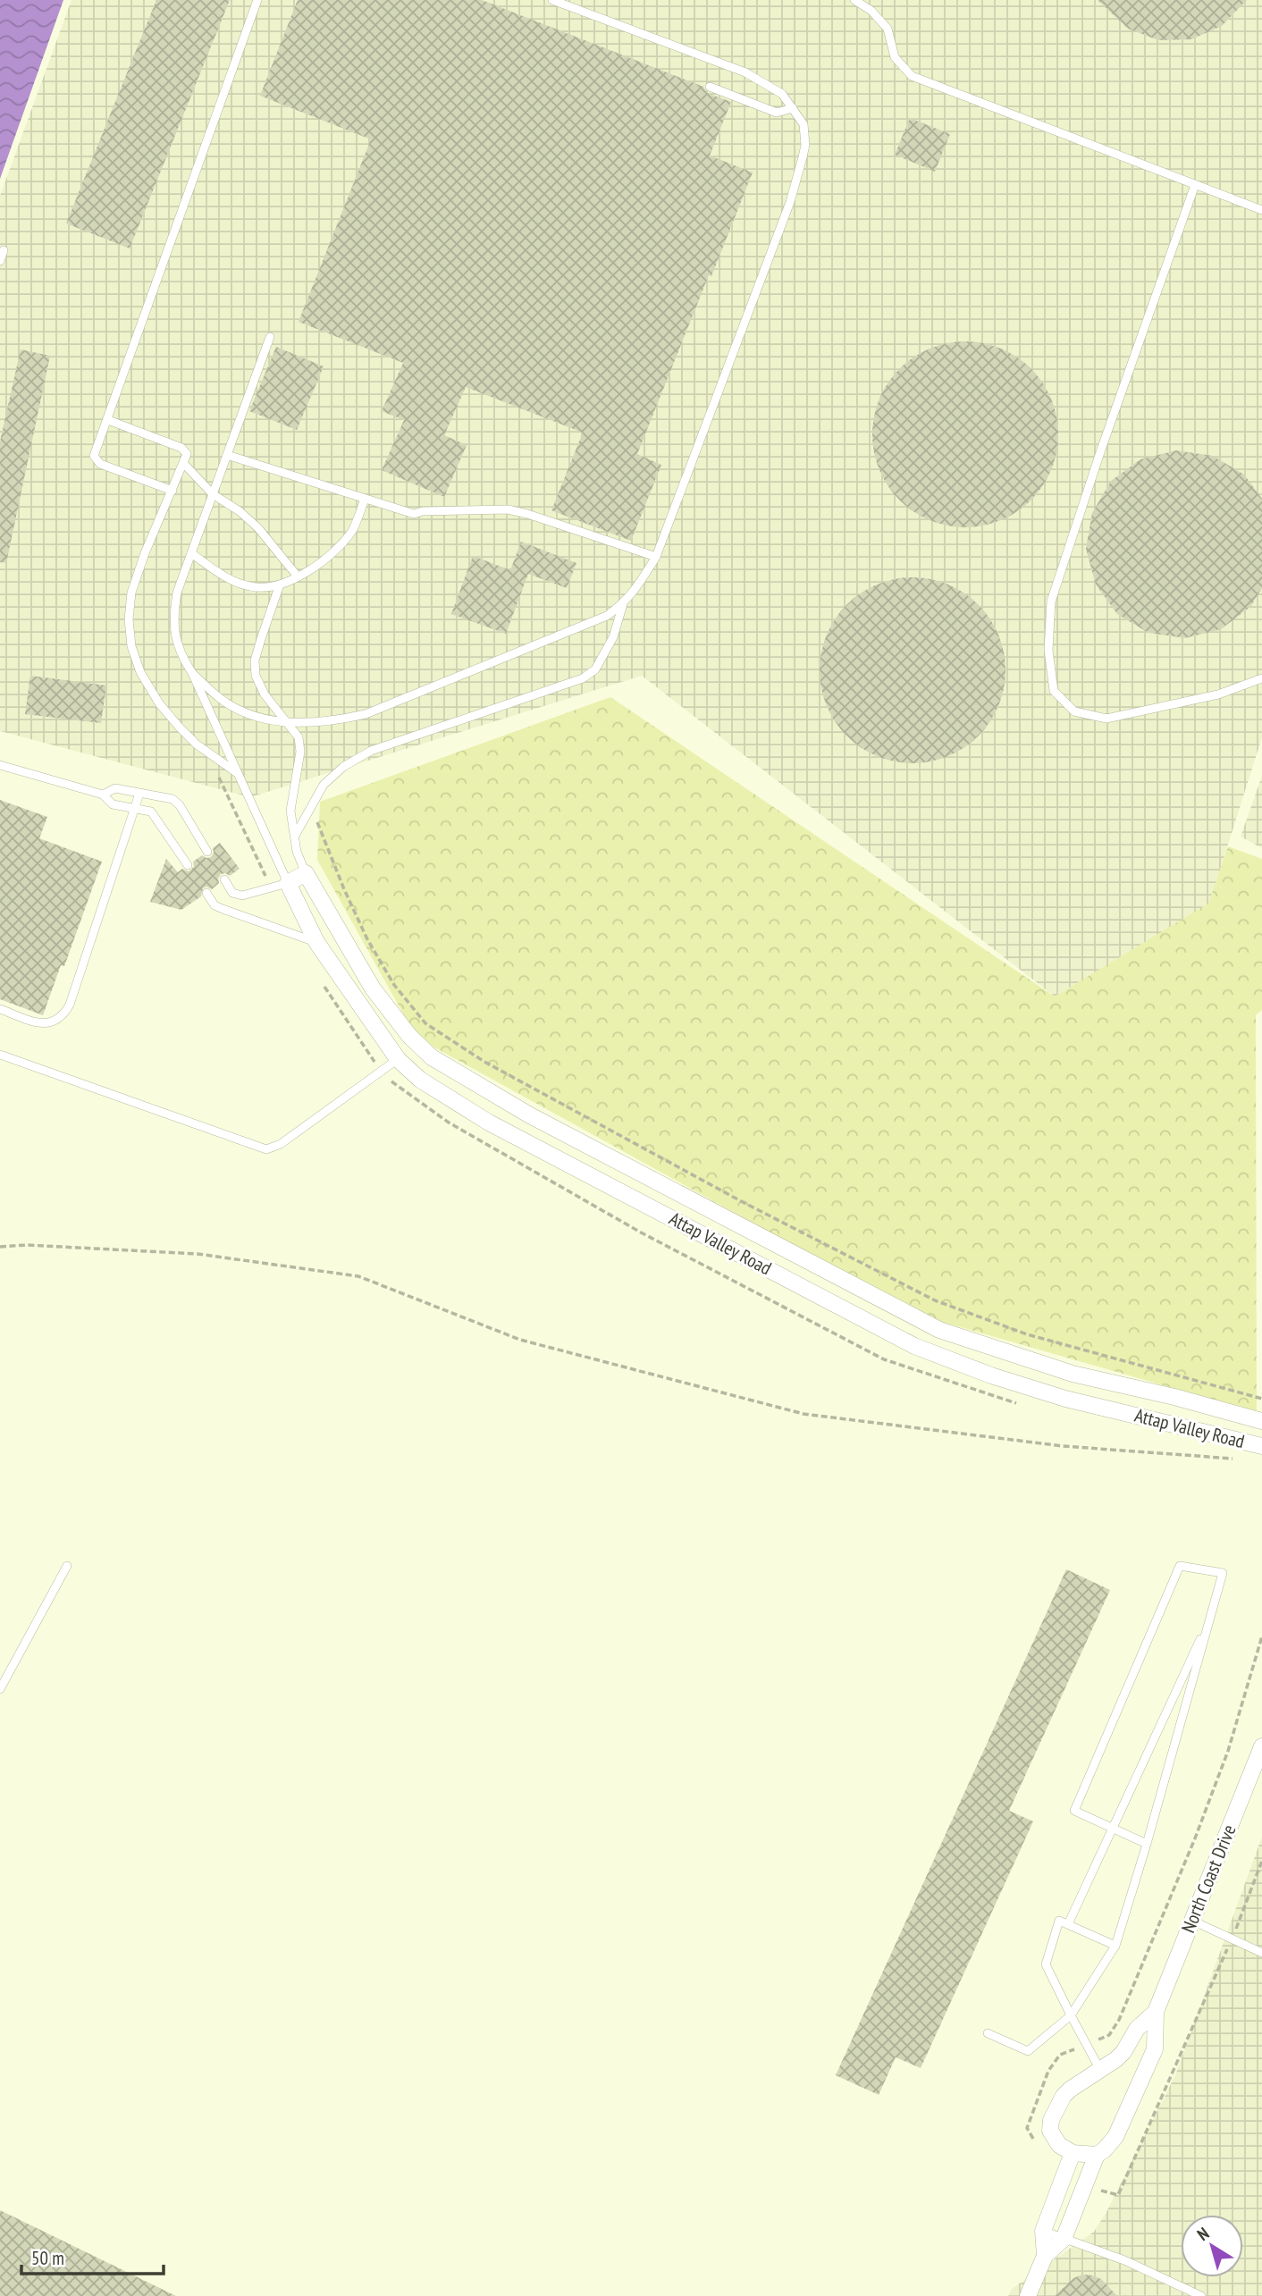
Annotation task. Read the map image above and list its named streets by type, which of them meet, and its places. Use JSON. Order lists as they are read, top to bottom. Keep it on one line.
{"streets":{"street":["Attap Valley Road","North Coast Drive"]},"scale_bar":"50 m","north":"top left"}
